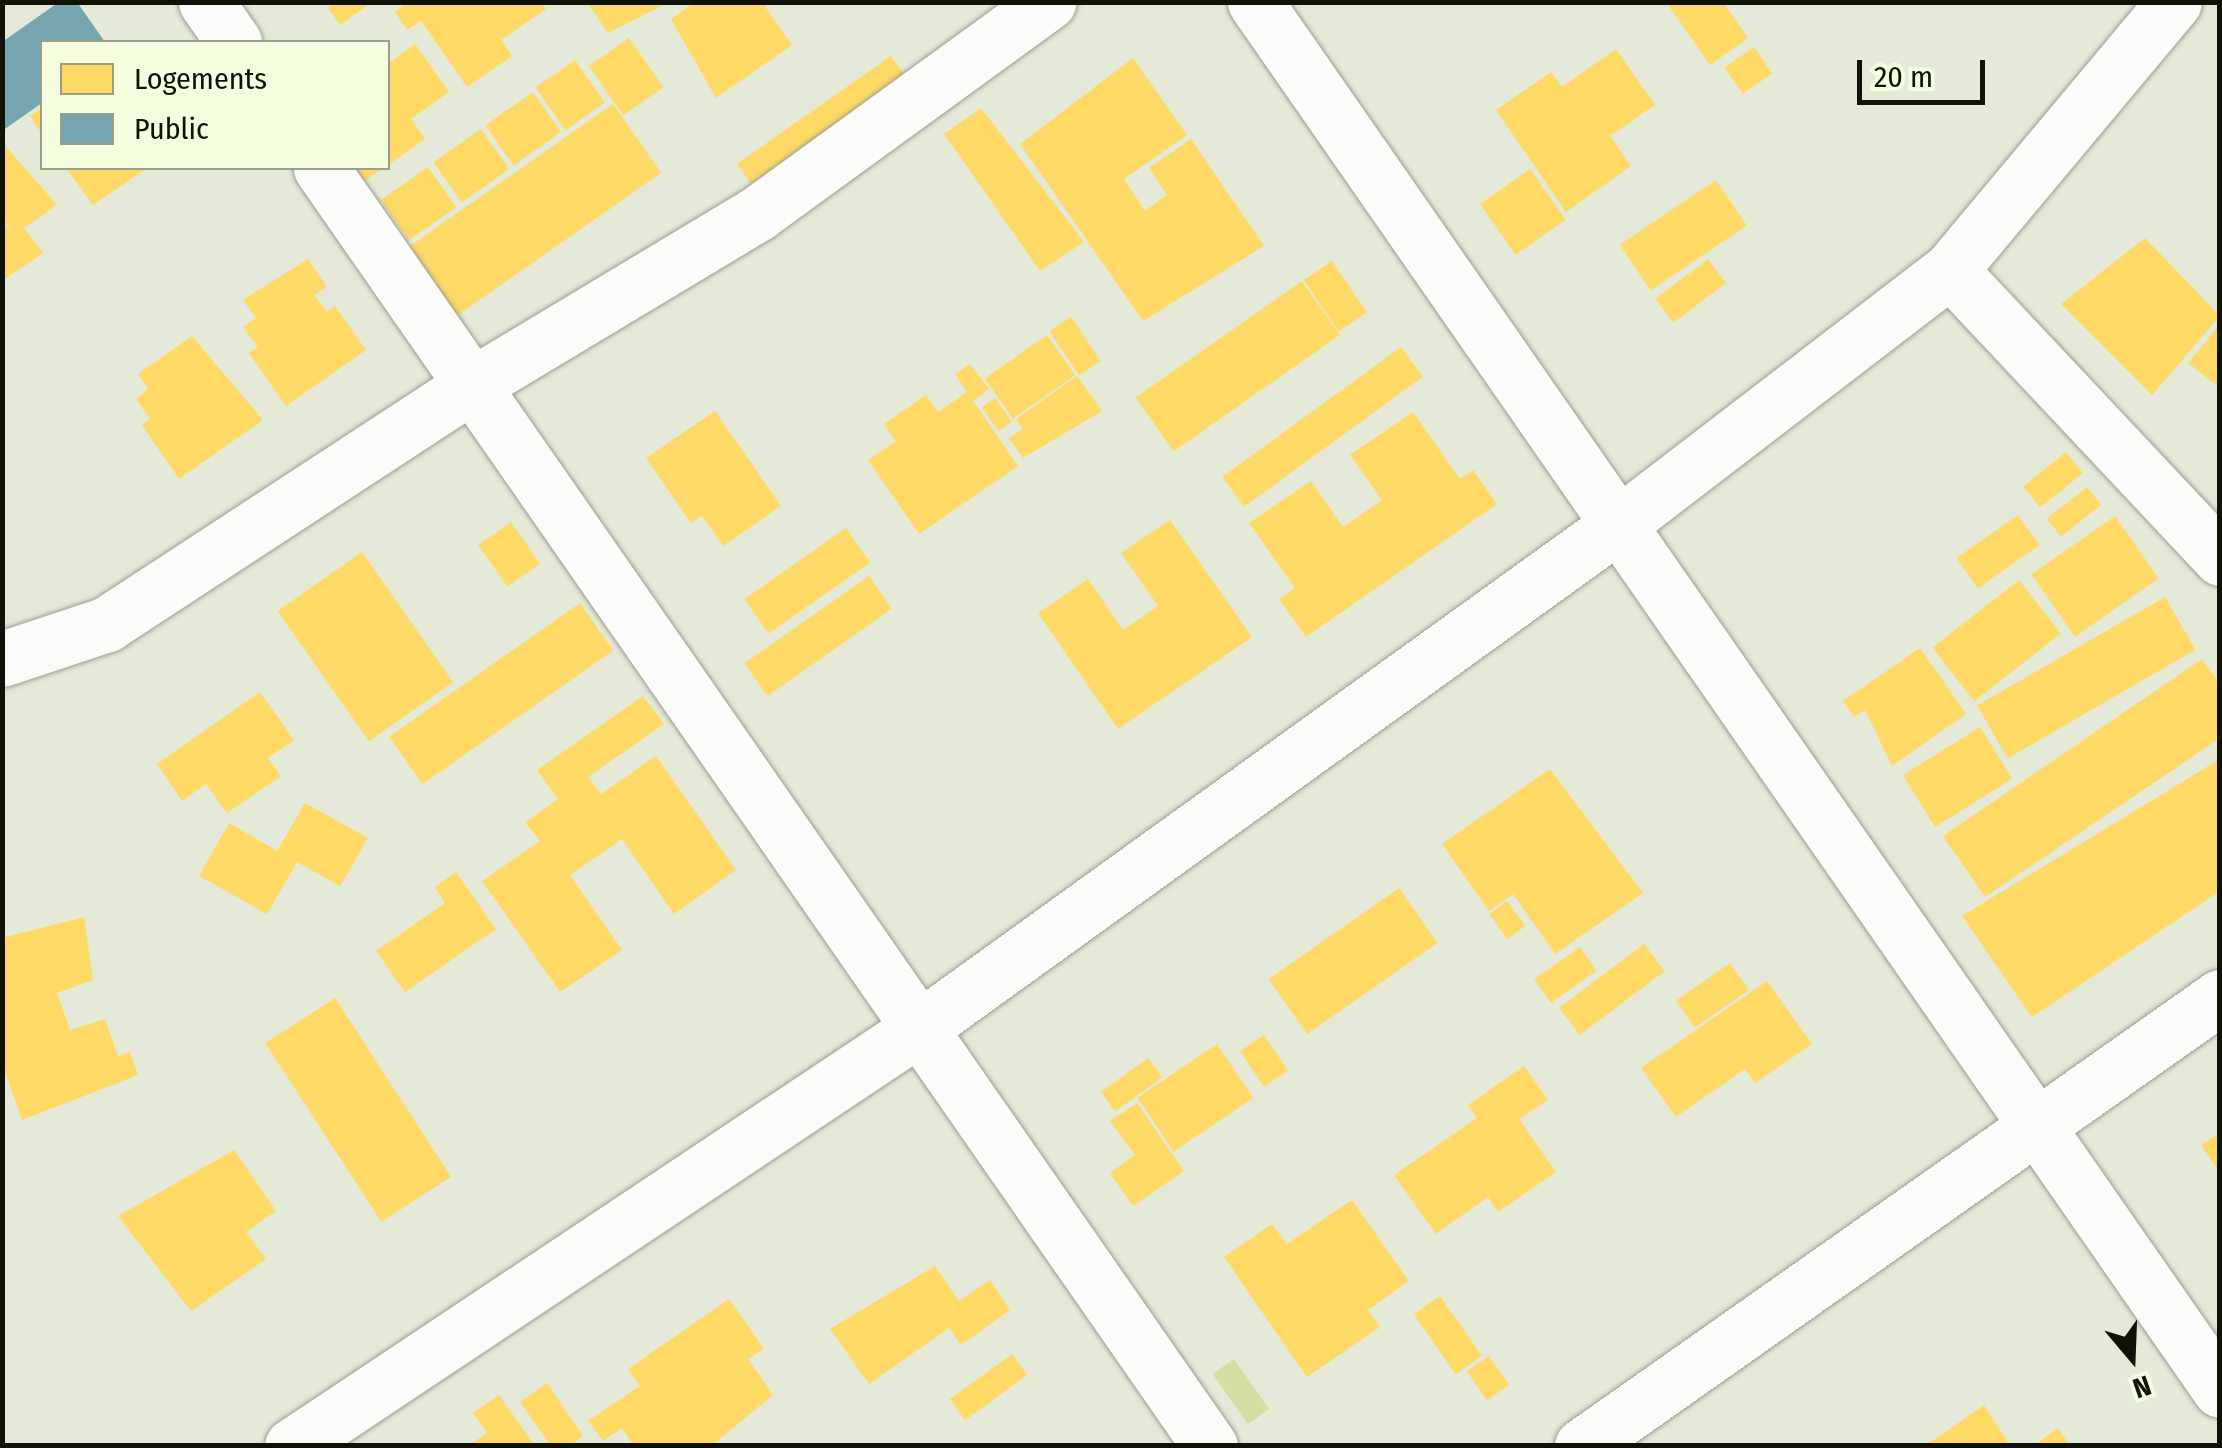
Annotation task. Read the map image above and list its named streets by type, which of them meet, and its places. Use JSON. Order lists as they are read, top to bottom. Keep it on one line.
{"legend":["Logements","Public"],"scale_bar":"20 m","north":"bottom"}
